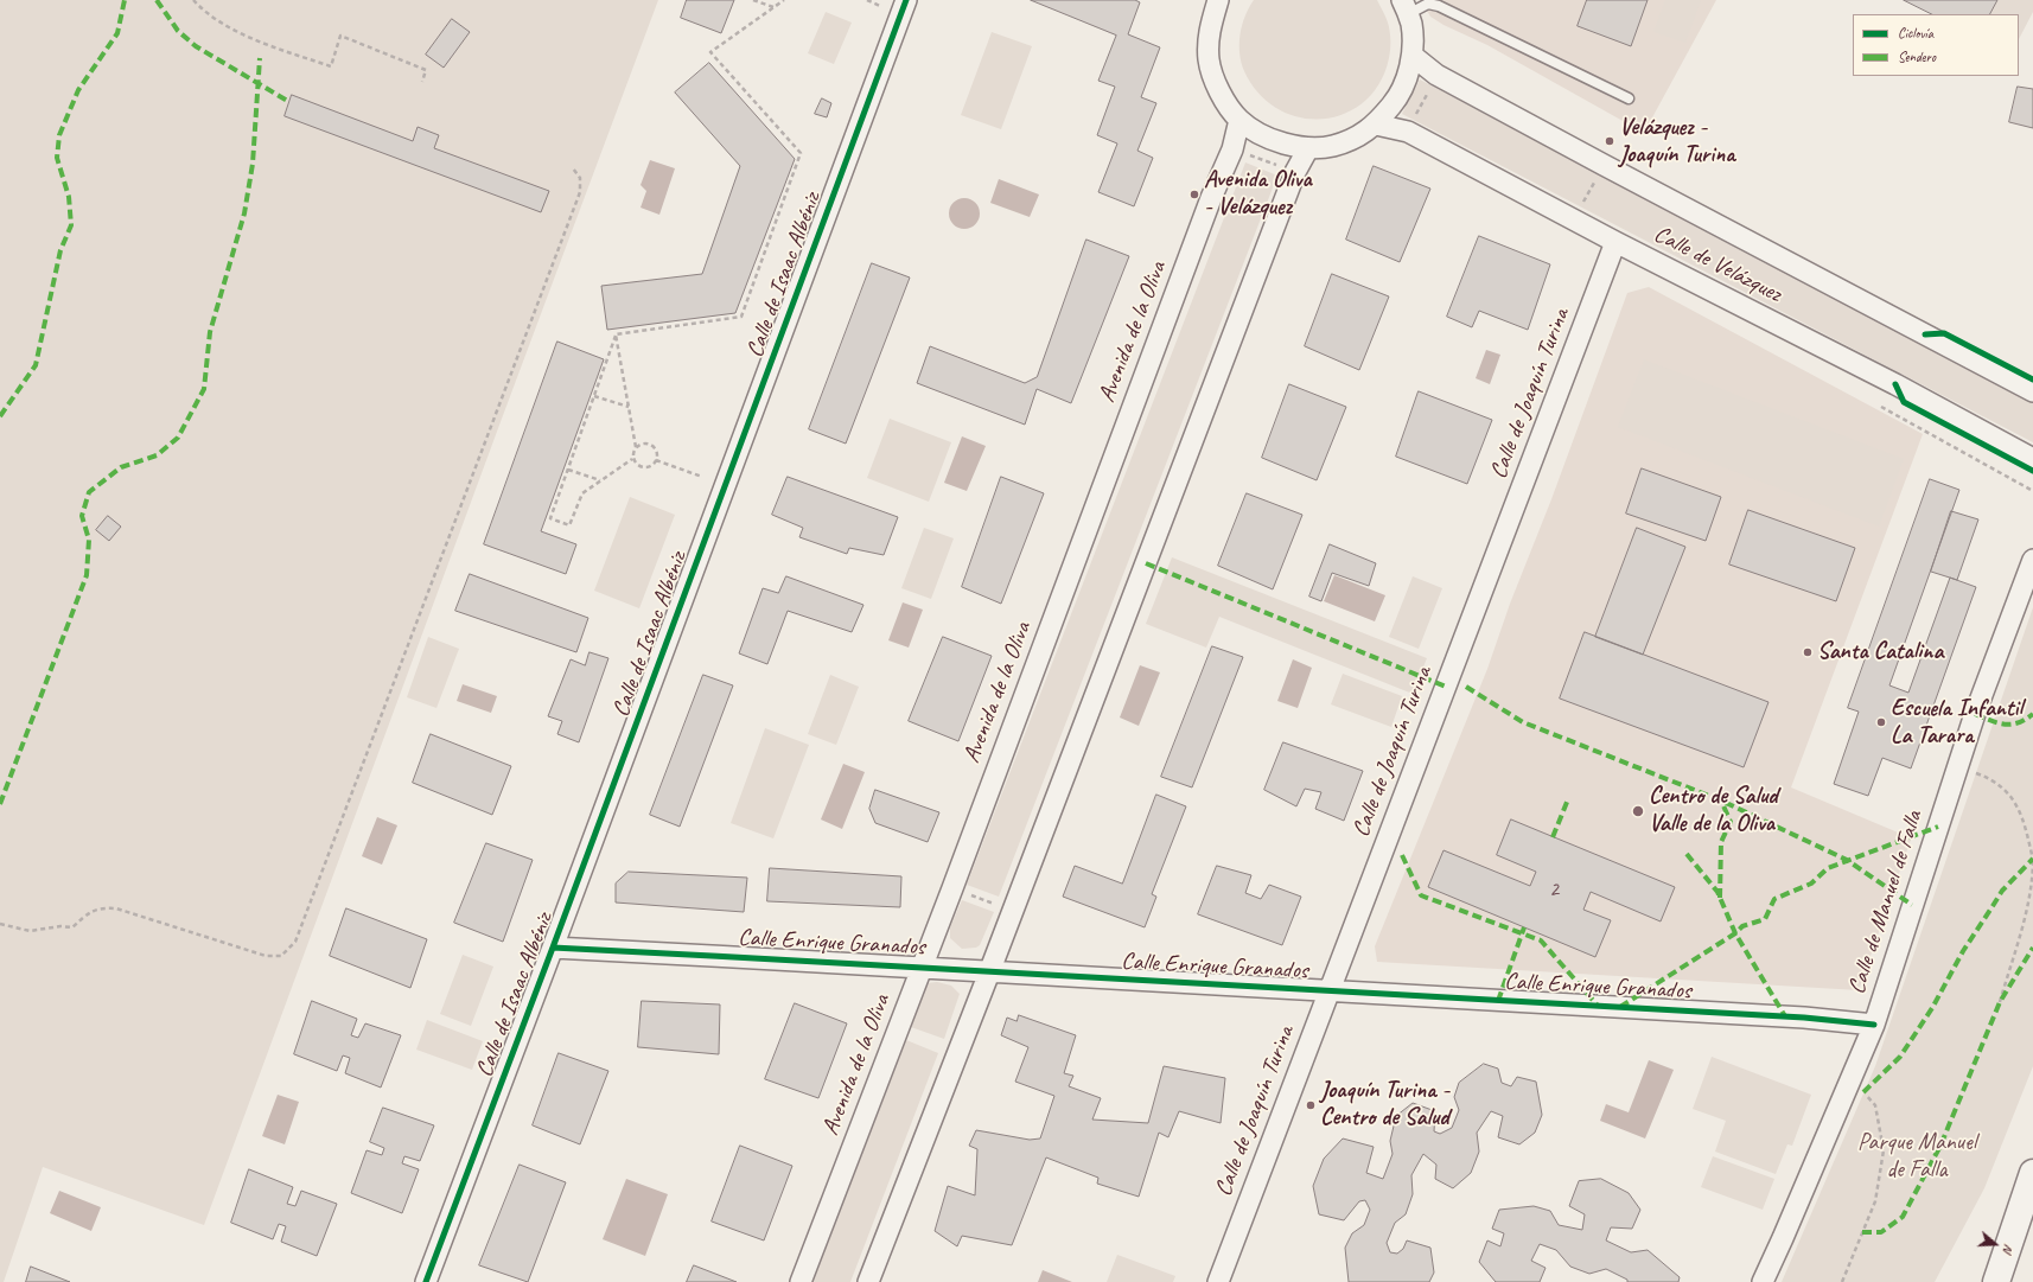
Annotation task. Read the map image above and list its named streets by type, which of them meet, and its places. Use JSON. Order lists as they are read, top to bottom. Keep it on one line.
{"streets":{"street":["Calle de Velázquez","Calle de Isaac Albéniz","Avenida de la Oliva","Calle de Joaquín Turina","Calle de Manuel de Falla","Calle Enrique Granados"]},"crossings":[["Calle de Velázquez","Calle de Joaquín Turina"],["Calle de Isaac Albéniz","Calle Enrique Granados"],["Avenida de la Oliva","Calle Enrique Granados"],["Calle de Joaquín Turina","Calle Enrique Granados"],["Calle de Manuel de Falla","Calle Enrique Granados"]],"parks":["Parque Manuel de Falla"],"places":["Velázquez - Joaquín Turina","Avenida Oliva - Velázquez","Santa Catalina","Escuela Infantil La Tarara","Centro de Salud Valle de la Oliva","Joaquín Turina - Centro de Salud"],"house_numbers":["2"],"legend":["Ciclovía","Sendero"],"north":"right"}
